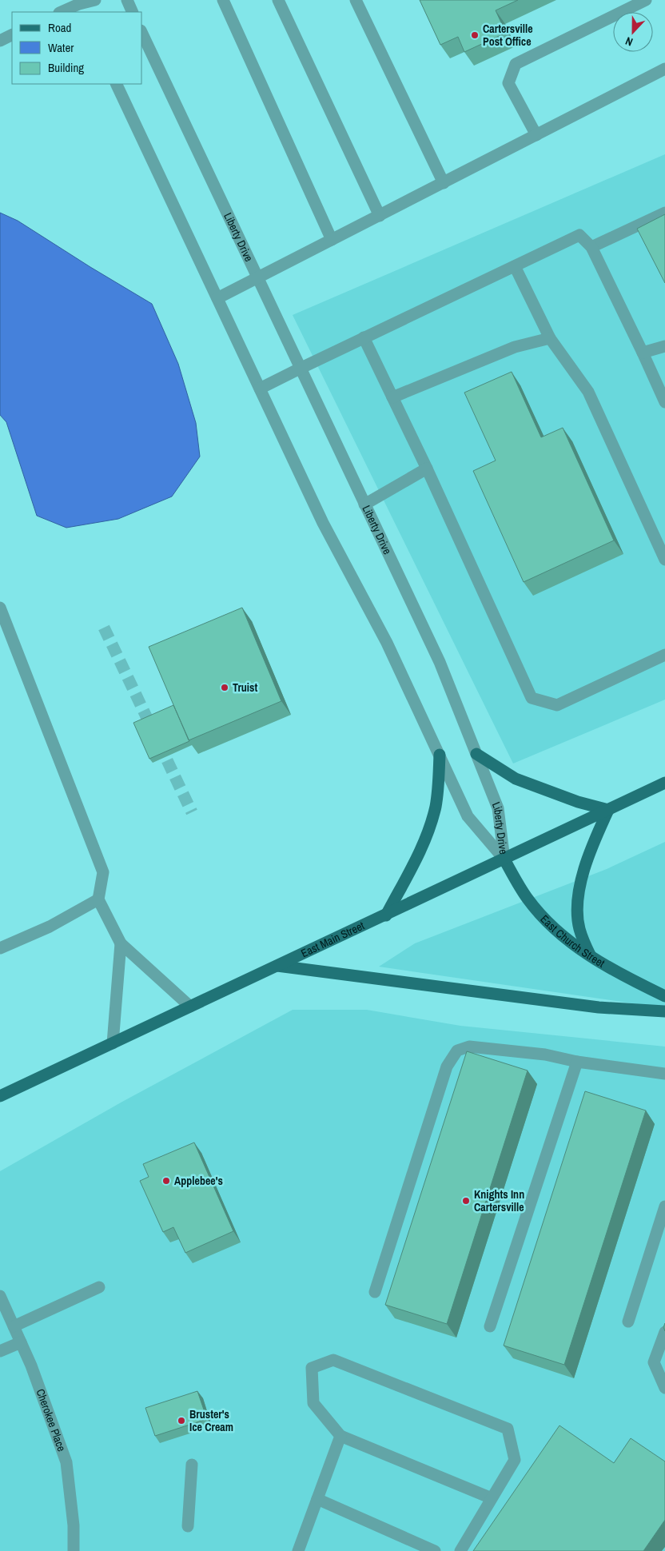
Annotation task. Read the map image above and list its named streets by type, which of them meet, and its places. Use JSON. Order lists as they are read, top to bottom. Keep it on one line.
{"streets":{"main road":["East Main Street","East Church Street"],"street":["Liberty Drive","Cherokee Place"]},"crossings":[["Liberty Drive","East Main Street"],["Liberty Drive","East Church Street"],["East Main Street","East Church Street"]],"places":["Cartersville Post Office","Truist","Applebee's","Knights Inn Cartersville","Bruster's Ice Cream"],"legend":["Road","Water","Building"],"north":"bottom"}
